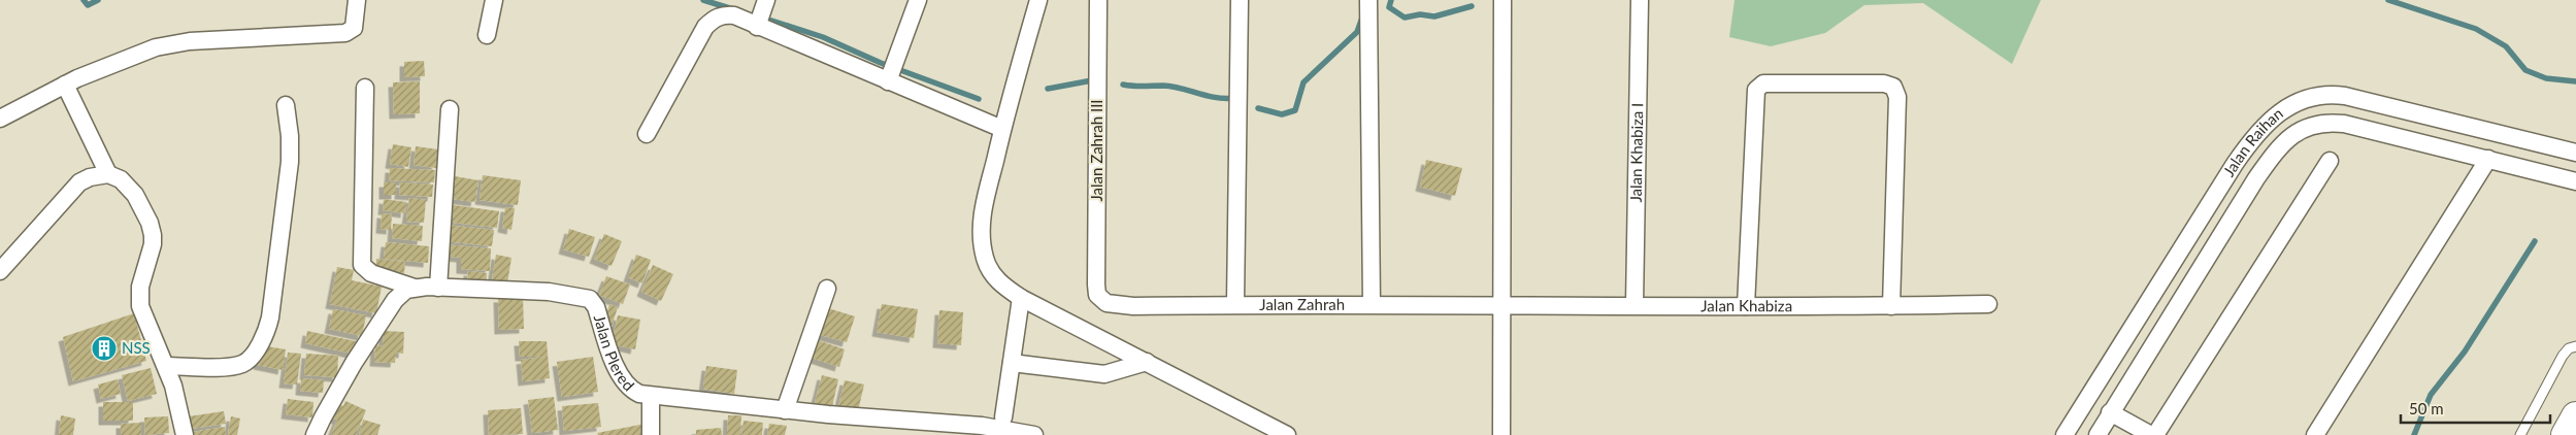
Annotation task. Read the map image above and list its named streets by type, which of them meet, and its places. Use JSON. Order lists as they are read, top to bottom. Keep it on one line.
{"streets":{"street":["Jalan Raihan","Jalan Zahrah III","Jalan Khabiza I","Jalan Zahrah","Jalan Khabiza","Jalan Plered"]},"crossings":[["Jalan Zahrah III","Jalan Zahrah"],["Jalan Khabiza I","Jalan Khabiza"],["Jalan Zahrah","Jalan Khabiza"]],"places":{"building":["NSS"]},"scale_bar":"50 m"}
